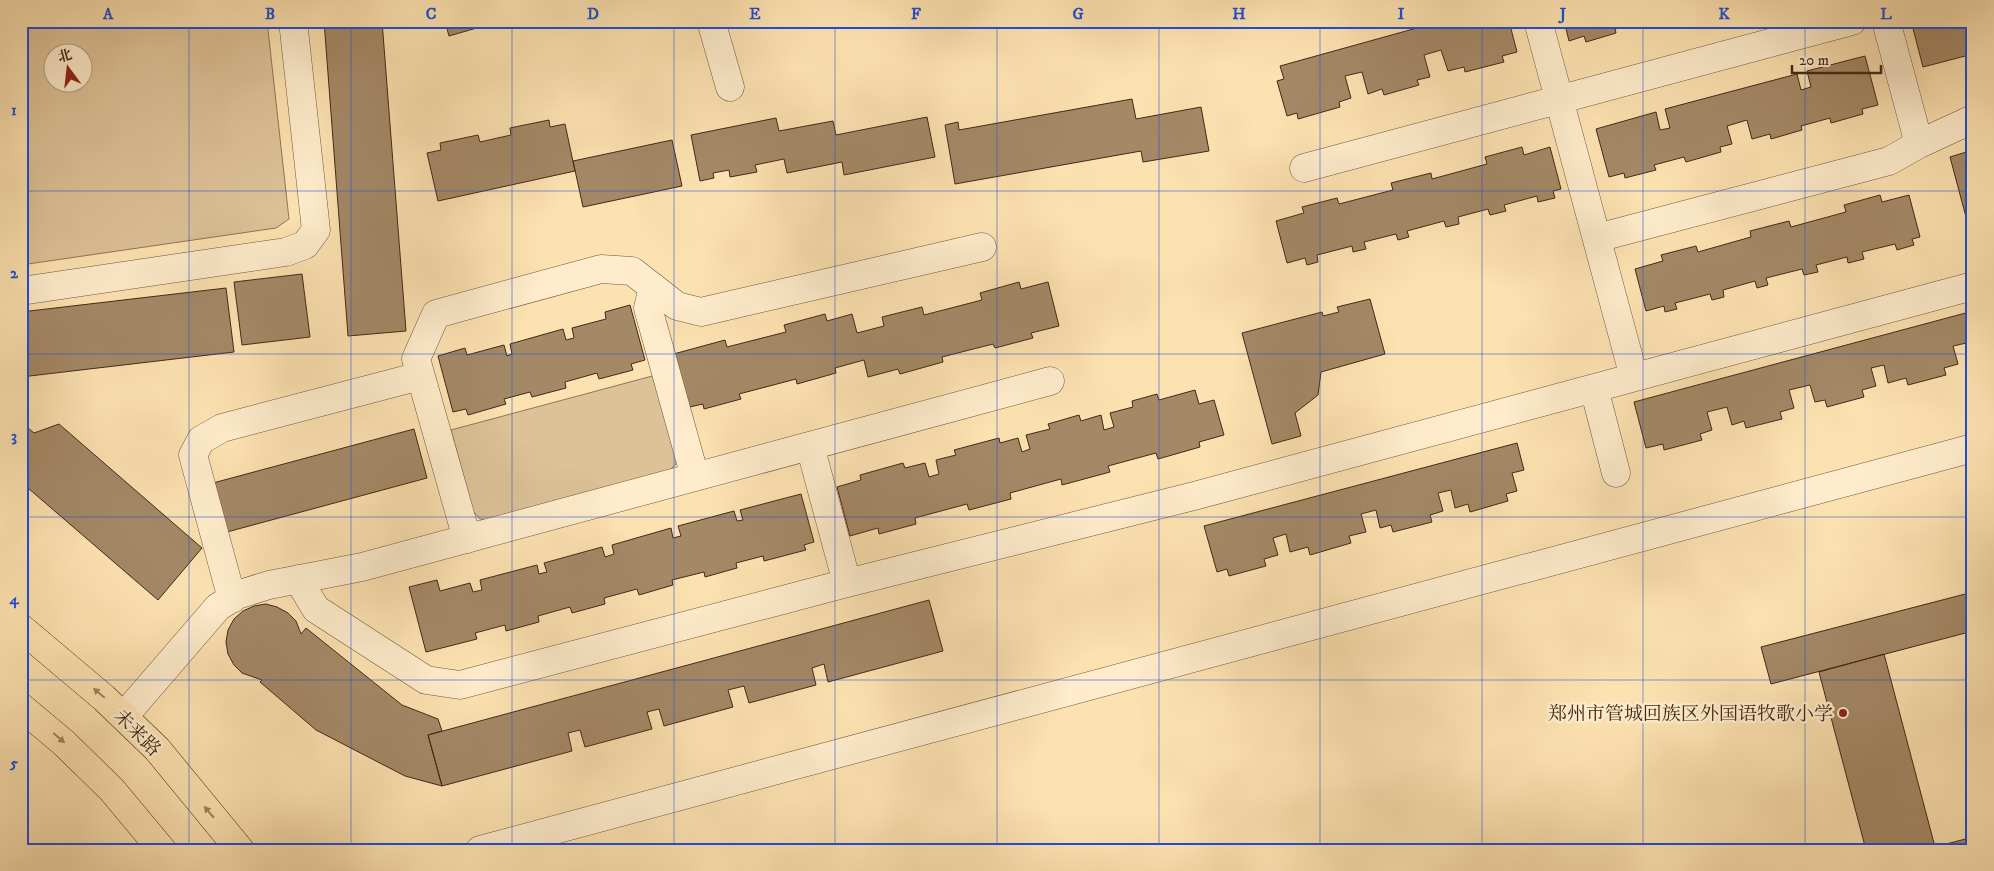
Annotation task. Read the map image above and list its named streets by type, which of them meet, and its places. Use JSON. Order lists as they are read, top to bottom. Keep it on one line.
{"streets":{"main road":["未来路"]},"places":["郑州市管城回族区外国语牧歌小学"],"scale_bar":"20 m","north":"top","grid":{"columns":["A","B","C","D","E","F","G","H","I","J","K","L"],"rows":["1","2","3","4","5"]}}
